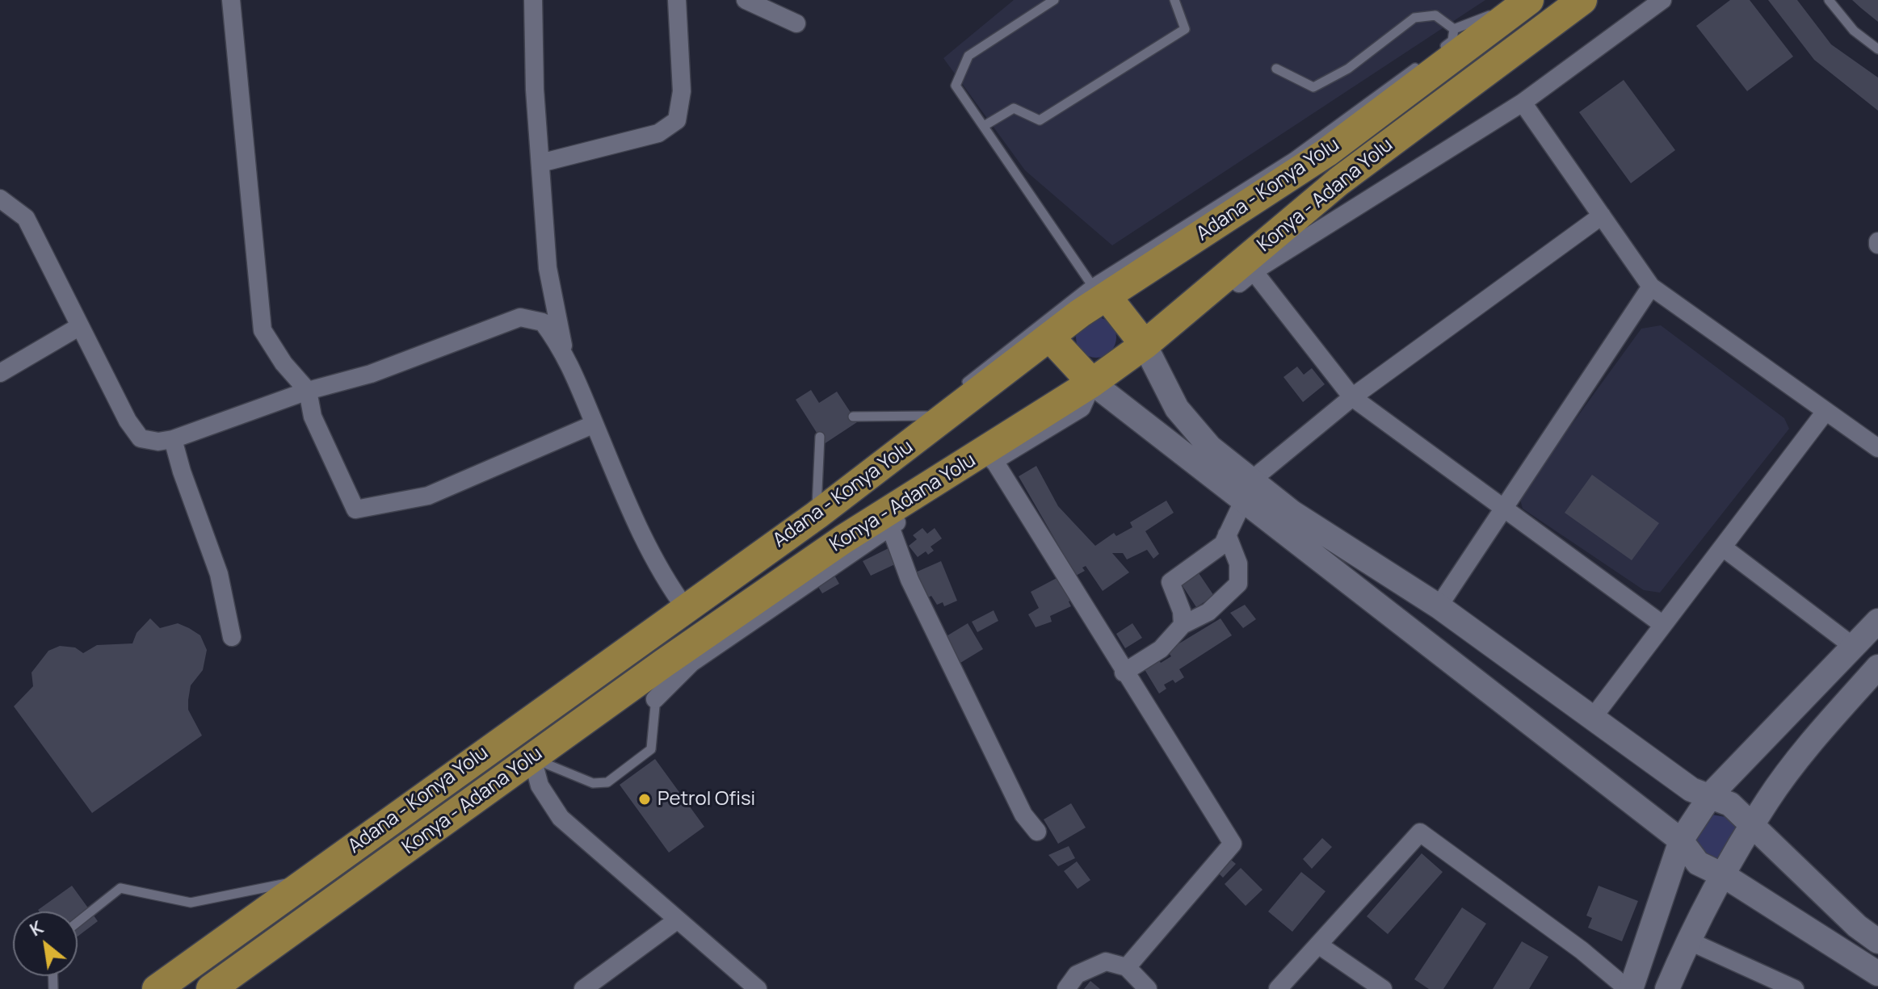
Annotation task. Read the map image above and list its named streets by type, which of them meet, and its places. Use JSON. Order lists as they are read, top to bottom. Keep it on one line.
{"streets":{"highway":["Adana - Konya Yolu","Konya - Adana Yolu"]},"places":["Petrol Ofisi"],"north":"top left"}
